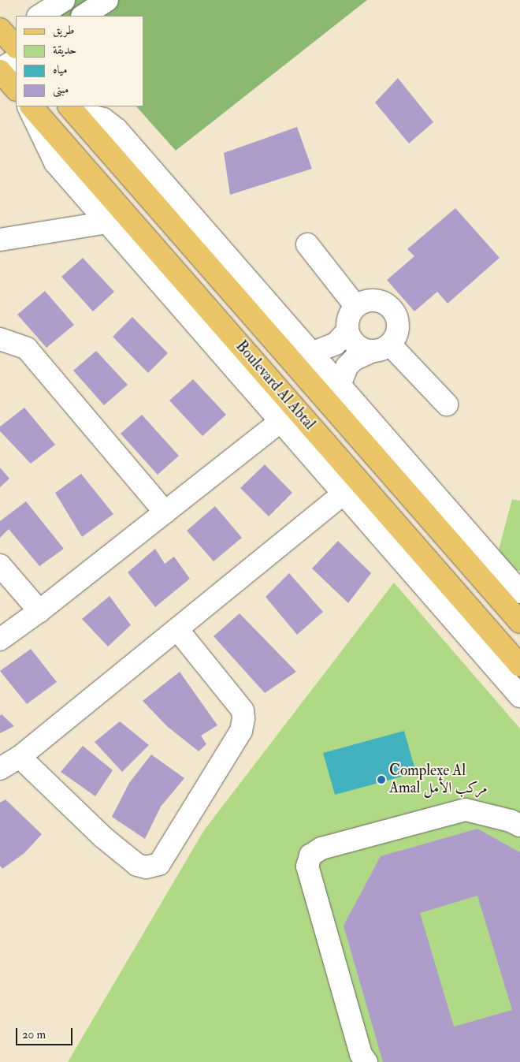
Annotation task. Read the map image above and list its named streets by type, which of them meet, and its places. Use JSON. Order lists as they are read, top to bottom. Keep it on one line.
{"streets":{"main road":["Boulevard Al Abtal"]},"places":["Complexe Al Amal مركب الأمل"],"legend":["طريق","حديقة","مياه","مبنى"],"scale_bar":"20 m"}
